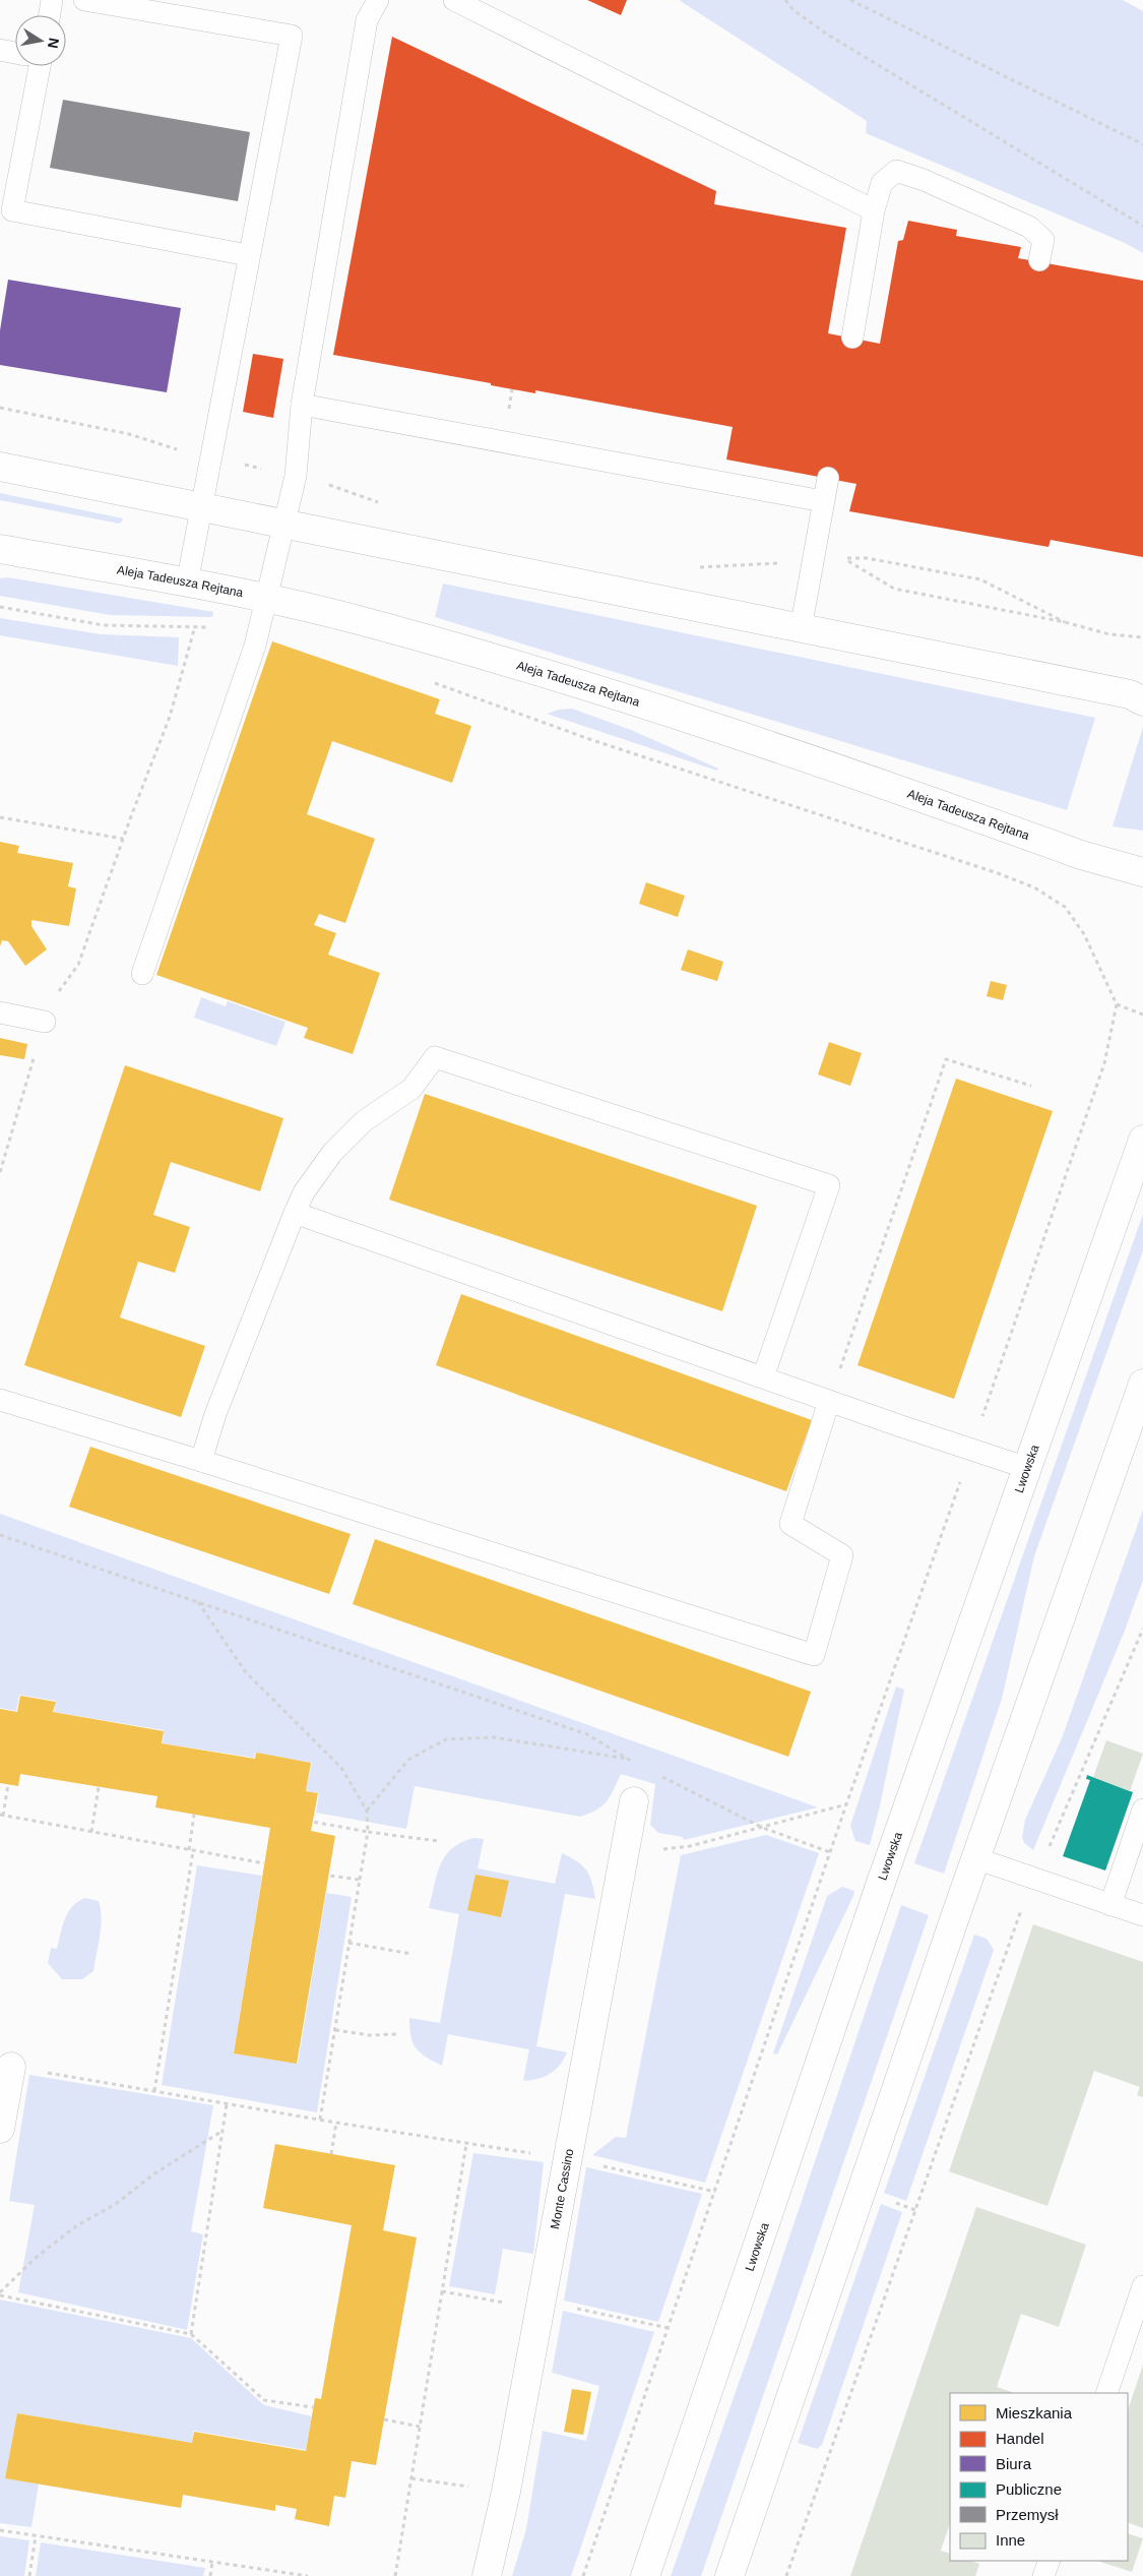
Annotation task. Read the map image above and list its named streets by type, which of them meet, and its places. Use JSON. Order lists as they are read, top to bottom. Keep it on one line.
{"streets":{"main road":["Aleja Tadeusza Rejtana","Lwowska","Monte Cassino"]},"legend":["Mieszkania","Handel","Biura","Publiczne","Przemysł","Inne"],"north":"right"}
